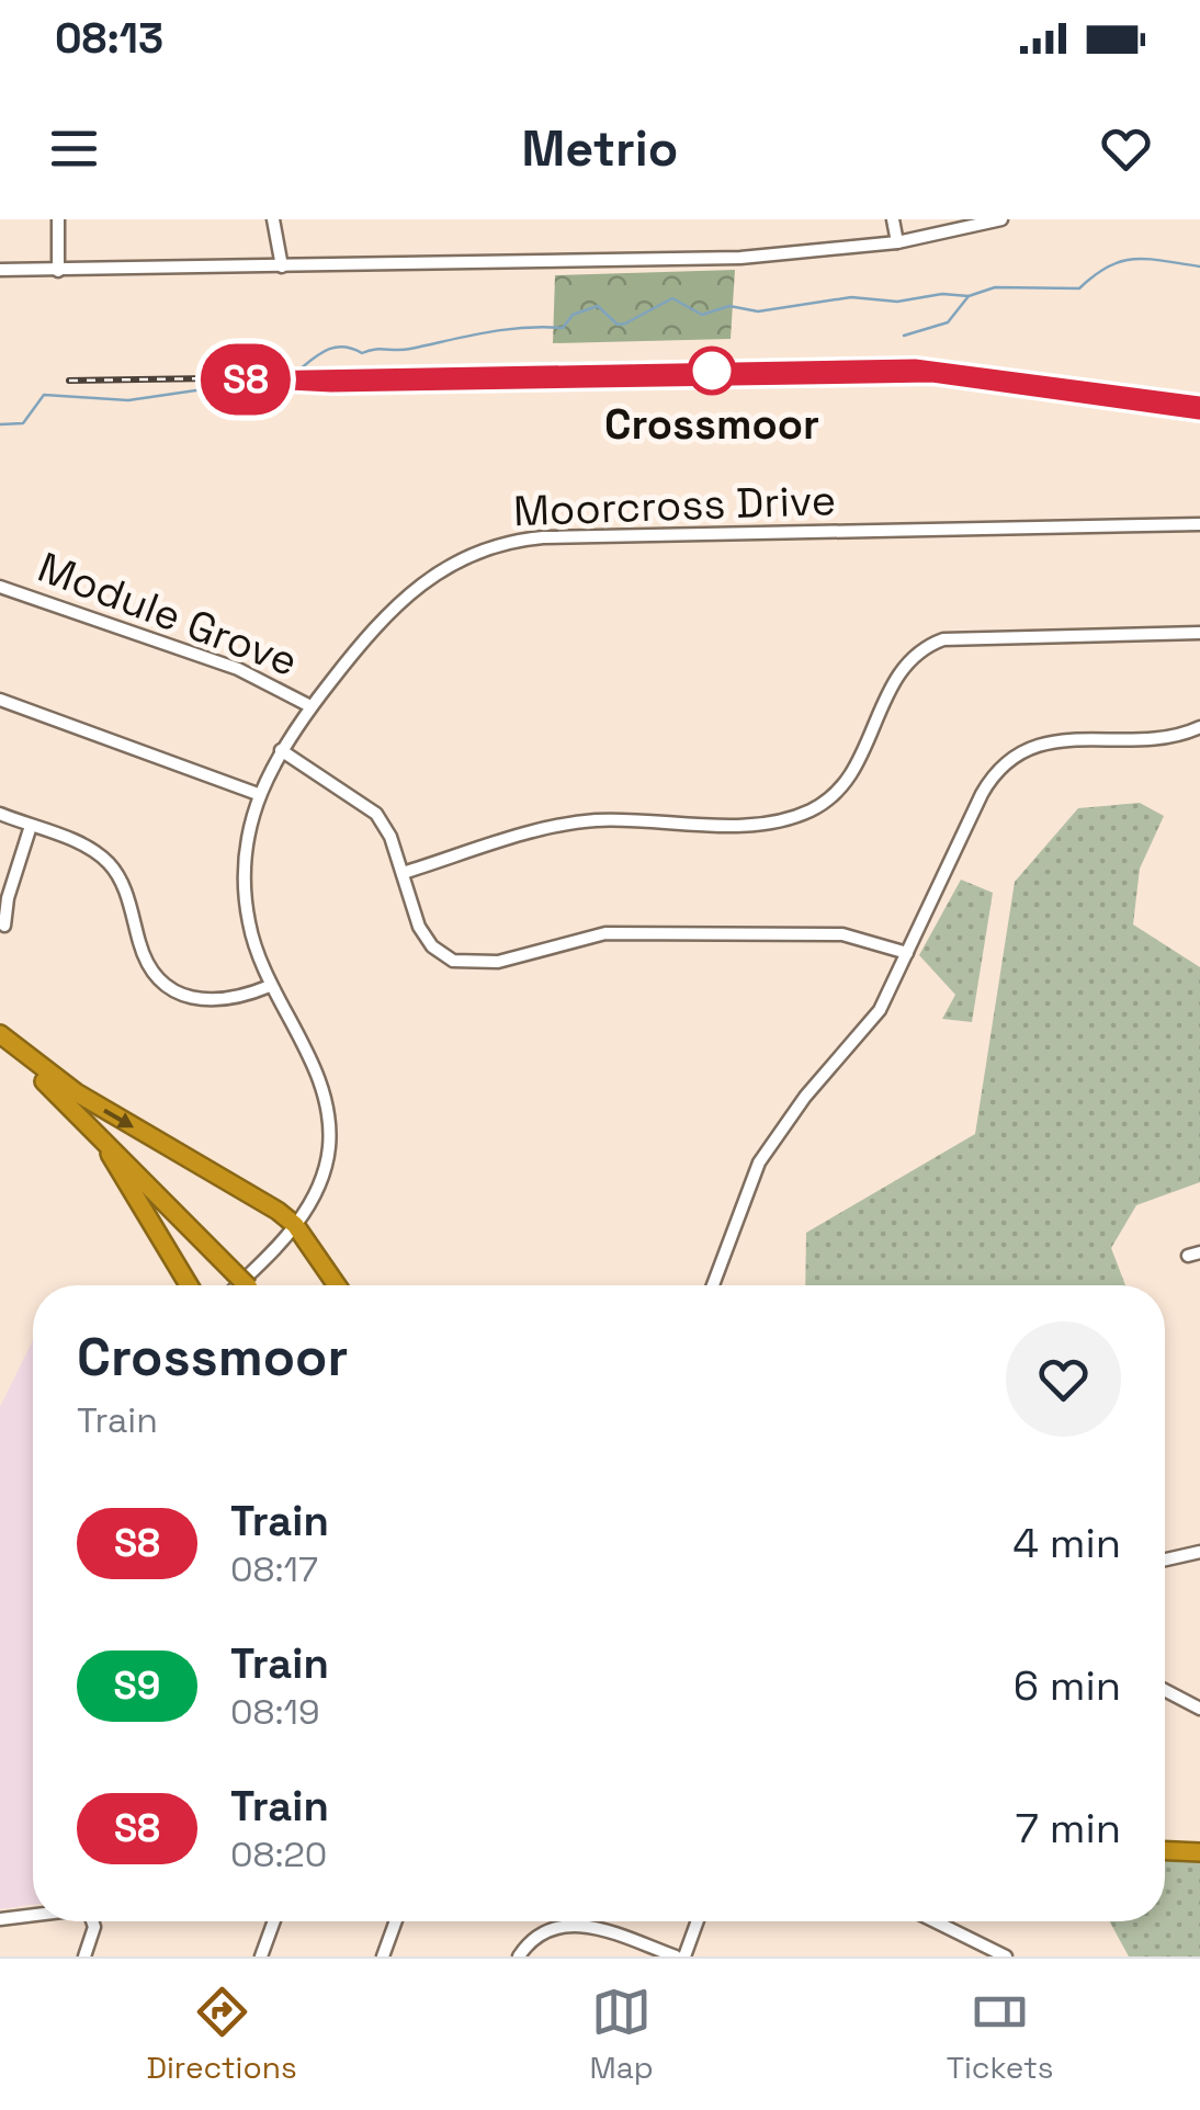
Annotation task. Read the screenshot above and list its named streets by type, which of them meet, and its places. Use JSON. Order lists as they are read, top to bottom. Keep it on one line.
{"streets":{"street":["Moorcross Drive","Module Grove"]},"crossings":[["Moorcross Drive","Module Grove"]],"places":["Crossmoor"],"page":{"status":"08:13","header":"Metrio","on_map":"S8","heading":["Crossmoor","Train"],"list":[{"mark":"S8","name":"Train","note":"08:17","value":"4 min"},{"mark":"S9","name":"Train","note":"08:19","value":"6 min"},{"mark":"S8","name":"Train","note":"08:20","value":"7 min"}],"tabs":["Directions","Map","Tickets"]}}
